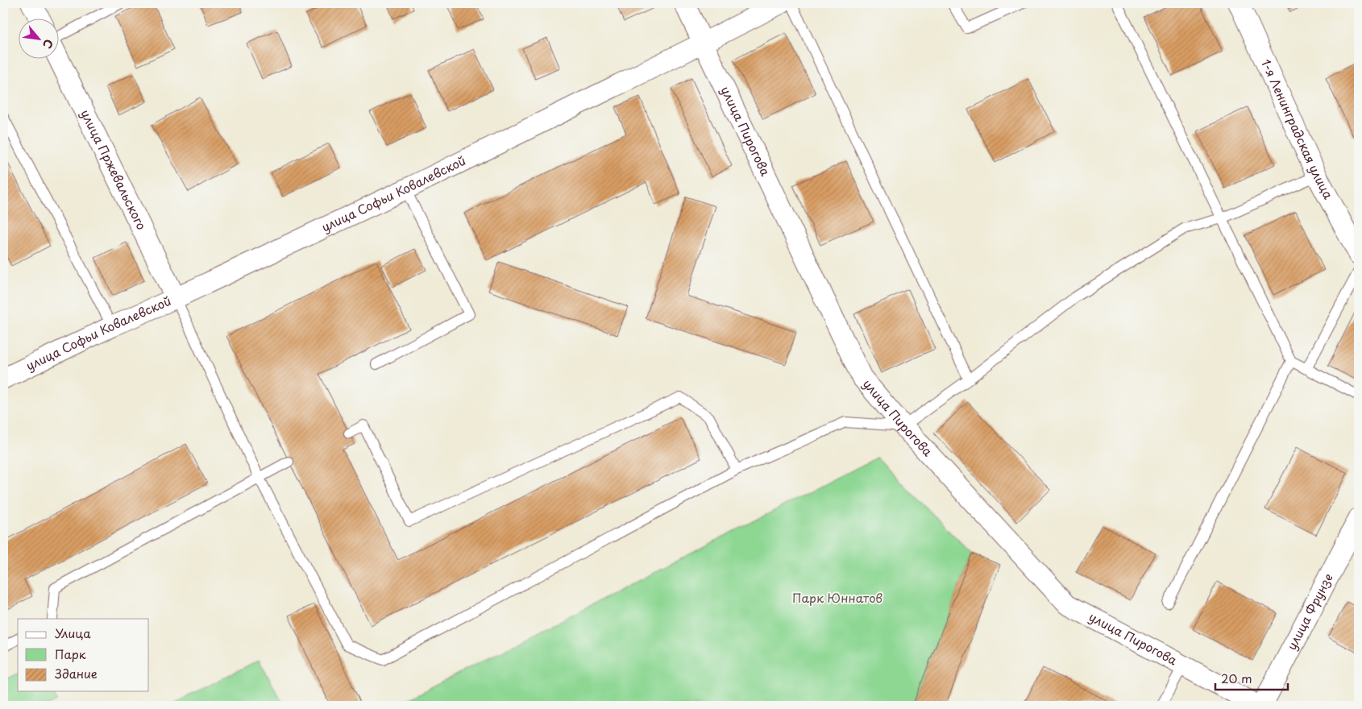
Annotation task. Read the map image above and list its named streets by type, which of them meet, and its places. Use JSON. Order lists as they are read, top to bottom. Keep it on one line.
{"streets":{"street":["1-я Ленинградская улица","улица Пирогова","улица Пржевальского","улица Софьи Ковалевской","улица Фрунзе"]},"crossings":[["улица Пирогова","улица Софьи Ковалевской"],["улица Пржевальского","улица Софьи Ковалевской"]],"parks":["Парк Юннатов"],"legend":["Улица","Парк","Здание"],"scale_bar":"20 m","north":"bottom right"}
